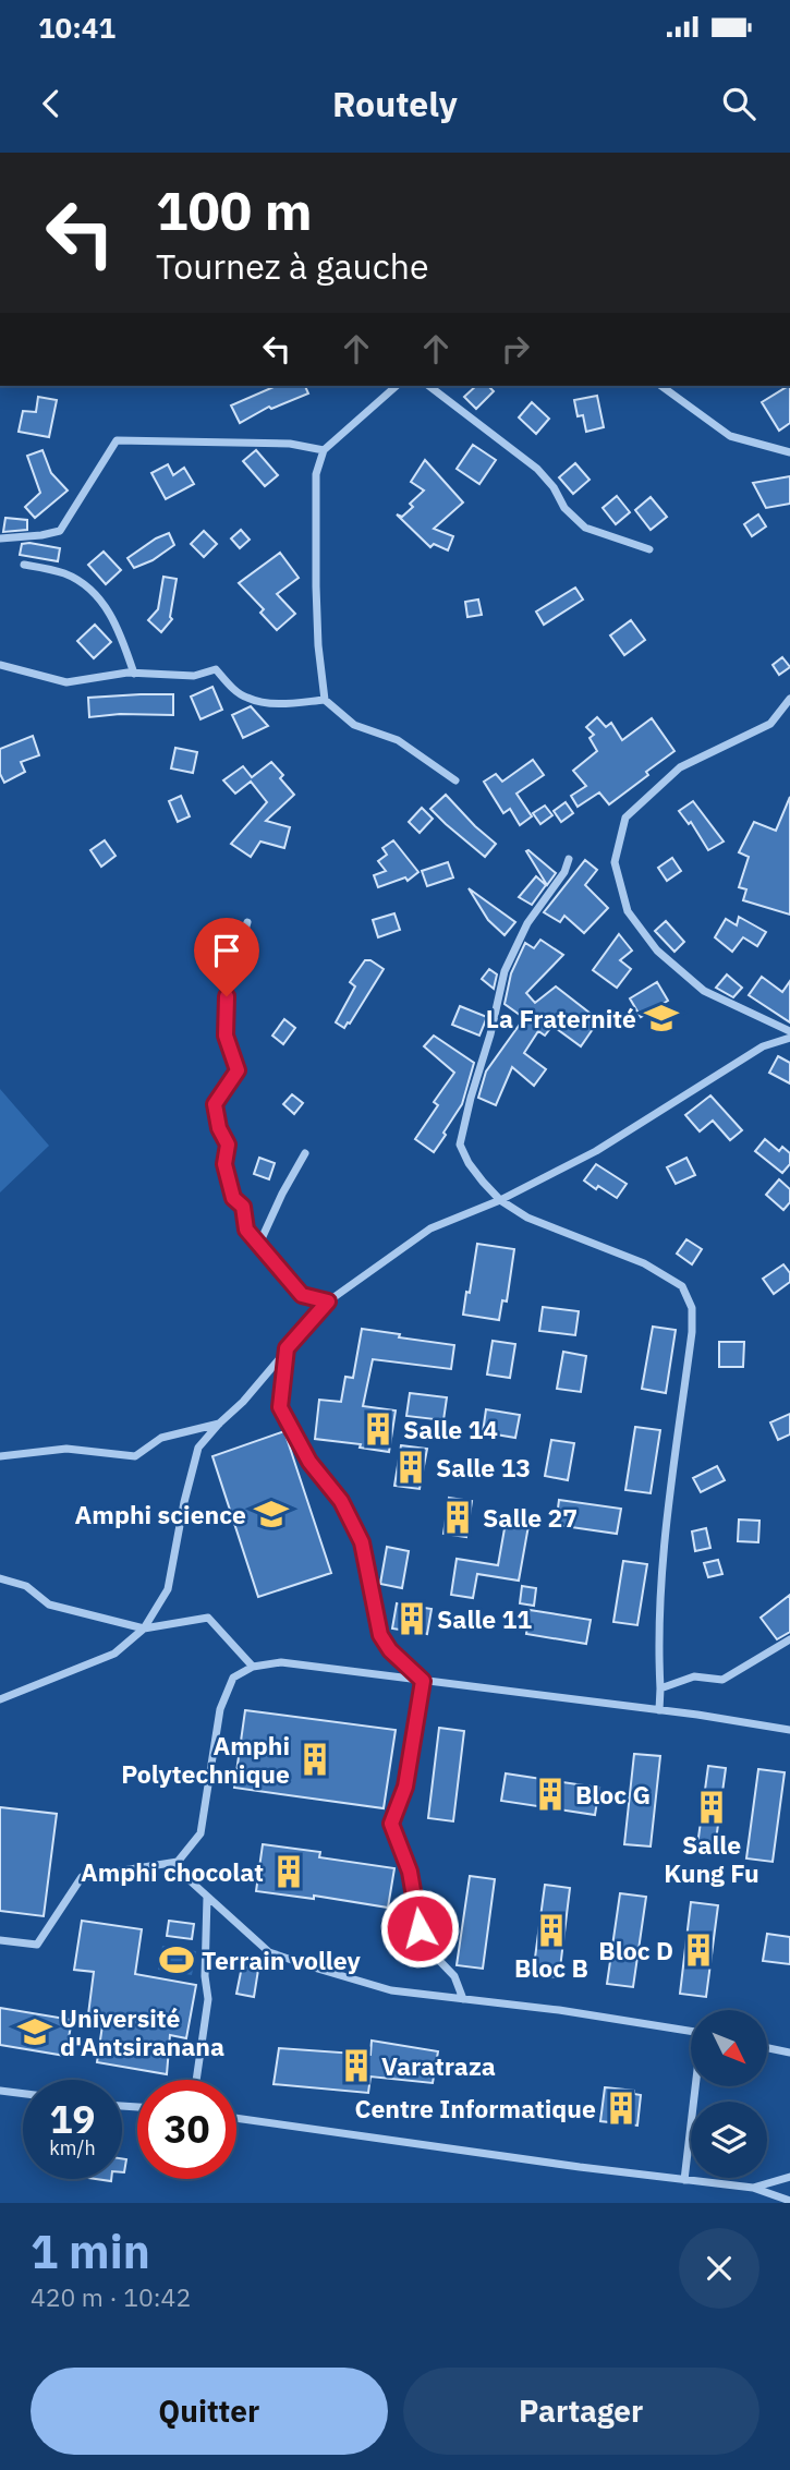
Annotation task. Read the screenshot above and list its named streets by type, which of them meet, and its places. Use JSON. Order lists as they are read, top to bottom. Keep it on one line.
{"places":{"school or university":["La Fraternité","Amphi science","Université d'Antsiranana"],"building":["Salle 14","Salle 13","Salle 27","Salle 11","Amphi Polytechnique","Bloc G","Salle Kung Fu","Amphi chocolat","Bloc B","Bloc D","Varatraza","Centre Informatique"],"sports":["Terrain volley"]},"north":"bottom right","page":{"status":"10:41","header":"Routely","turn":["100 m","Tournez à gauche"],"speed":"19 km/h","limit":"30","heading":["1 min","420 m · 10:42"],"buttons":["Quitter","Partager"]}}
